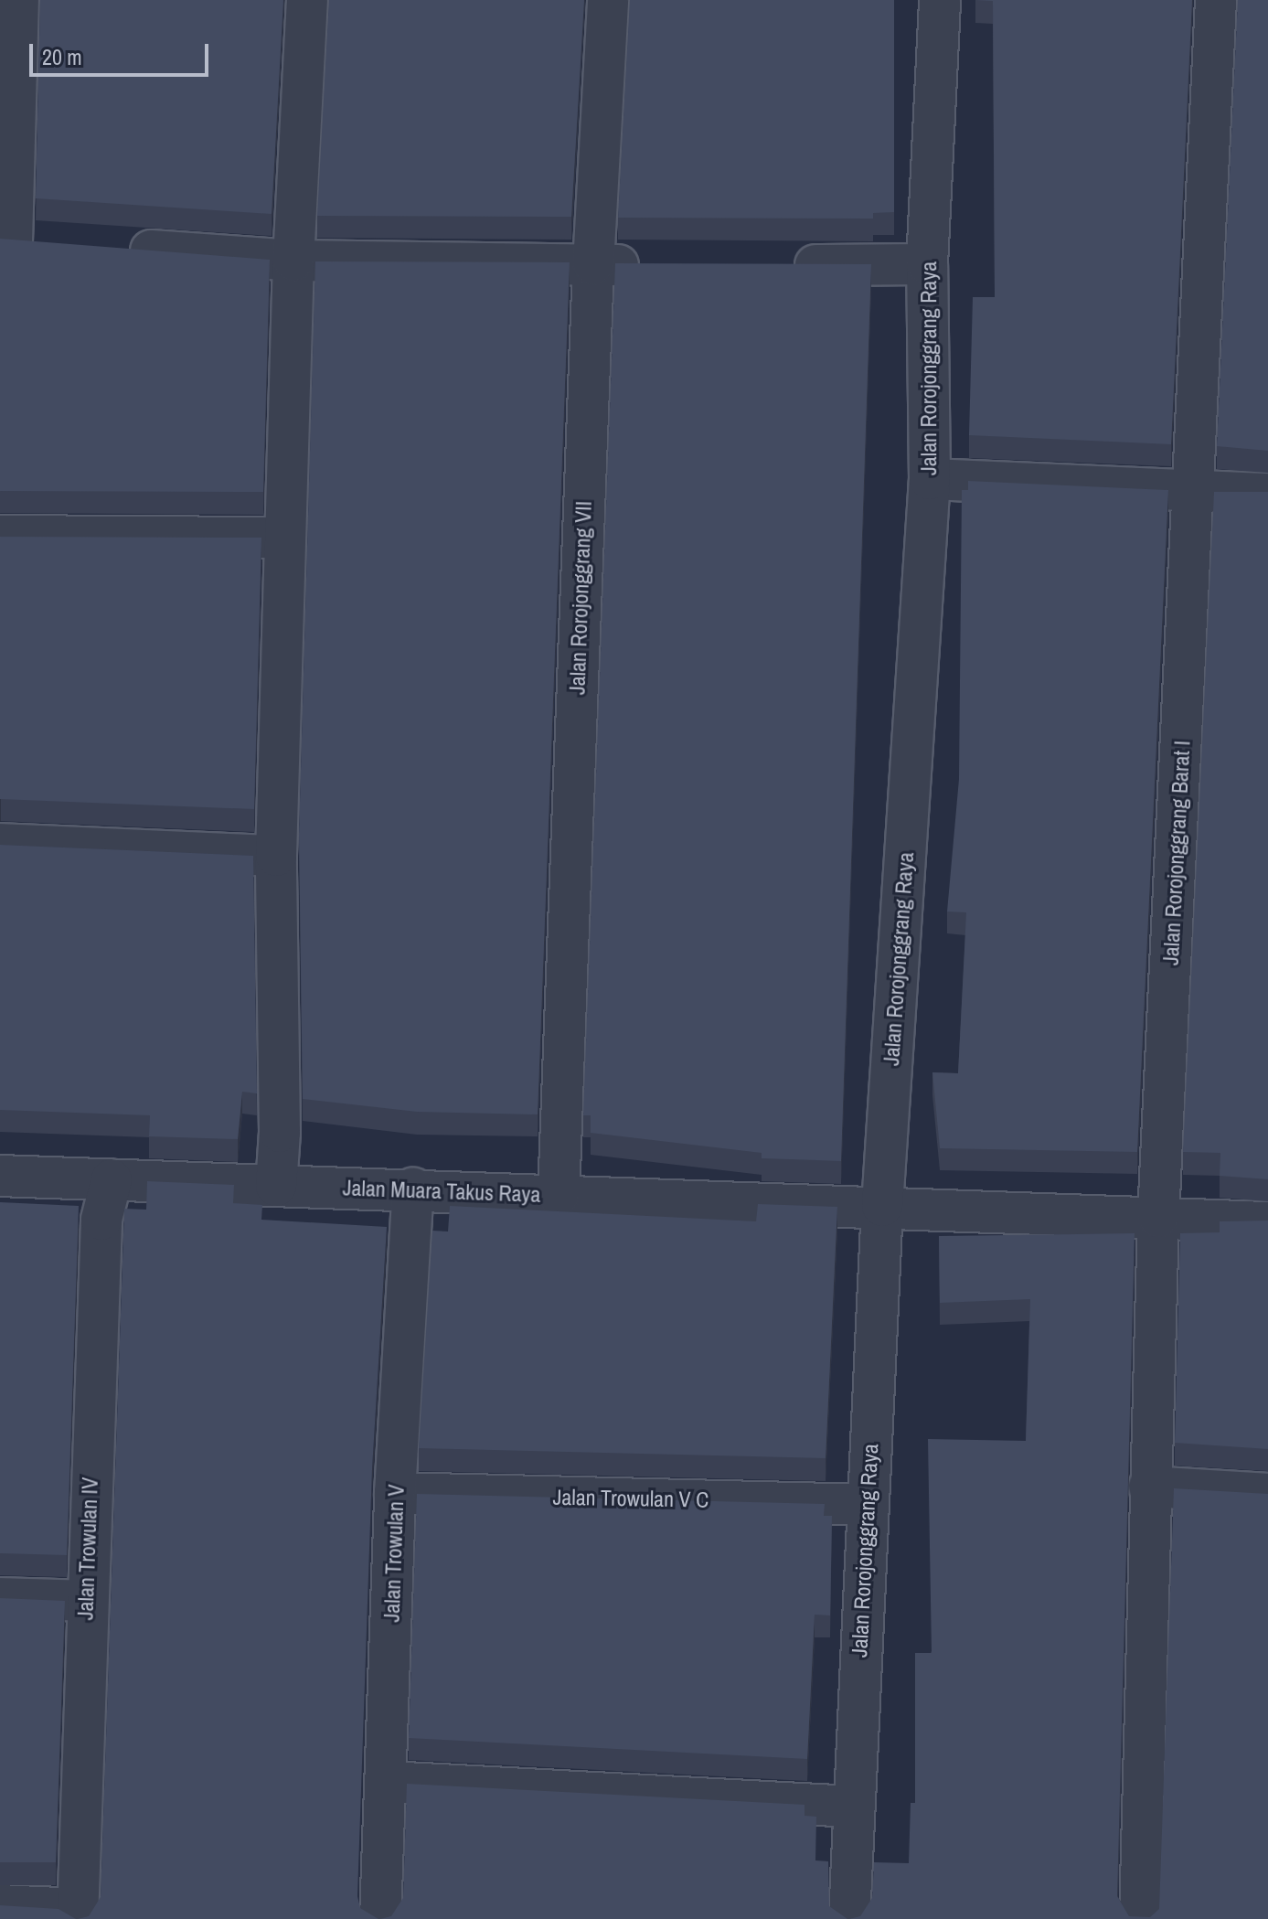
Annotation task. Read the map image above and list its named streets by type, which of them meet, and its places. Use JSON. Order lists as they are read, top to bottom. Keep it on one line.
{"streets":{"street":["Jalan Rorojonggrang Raya","Jalan Rorojonggrang VII","Jalan Rorojonggrang Barat I","Jalan Muara Takus Raya","Jalan Trowulan V C","Jalan Trowulan IV","Jalan Trowulan V"]},"crossings":[["Jalan Rorojonggrang Raya","Jalan Muara Takus Raya"],["Jalan Rorojonggrang Raya","Jalan Trowulan V C"],["Jalan Rorojonggrang VII","Jalan Muara Takus Raya"],["Jalan Rorojonggrang Barat I","Jalan Muara Takus Raya"],["Jalan Muara Takus Raya","Jalan Trowulan IV"],["Jalan Muara Takus Raya","Jalan Trowulan V"],["Jalan Trowulan V C","Jalan Trowulan V"]],"scale_bar":"20 m"}
